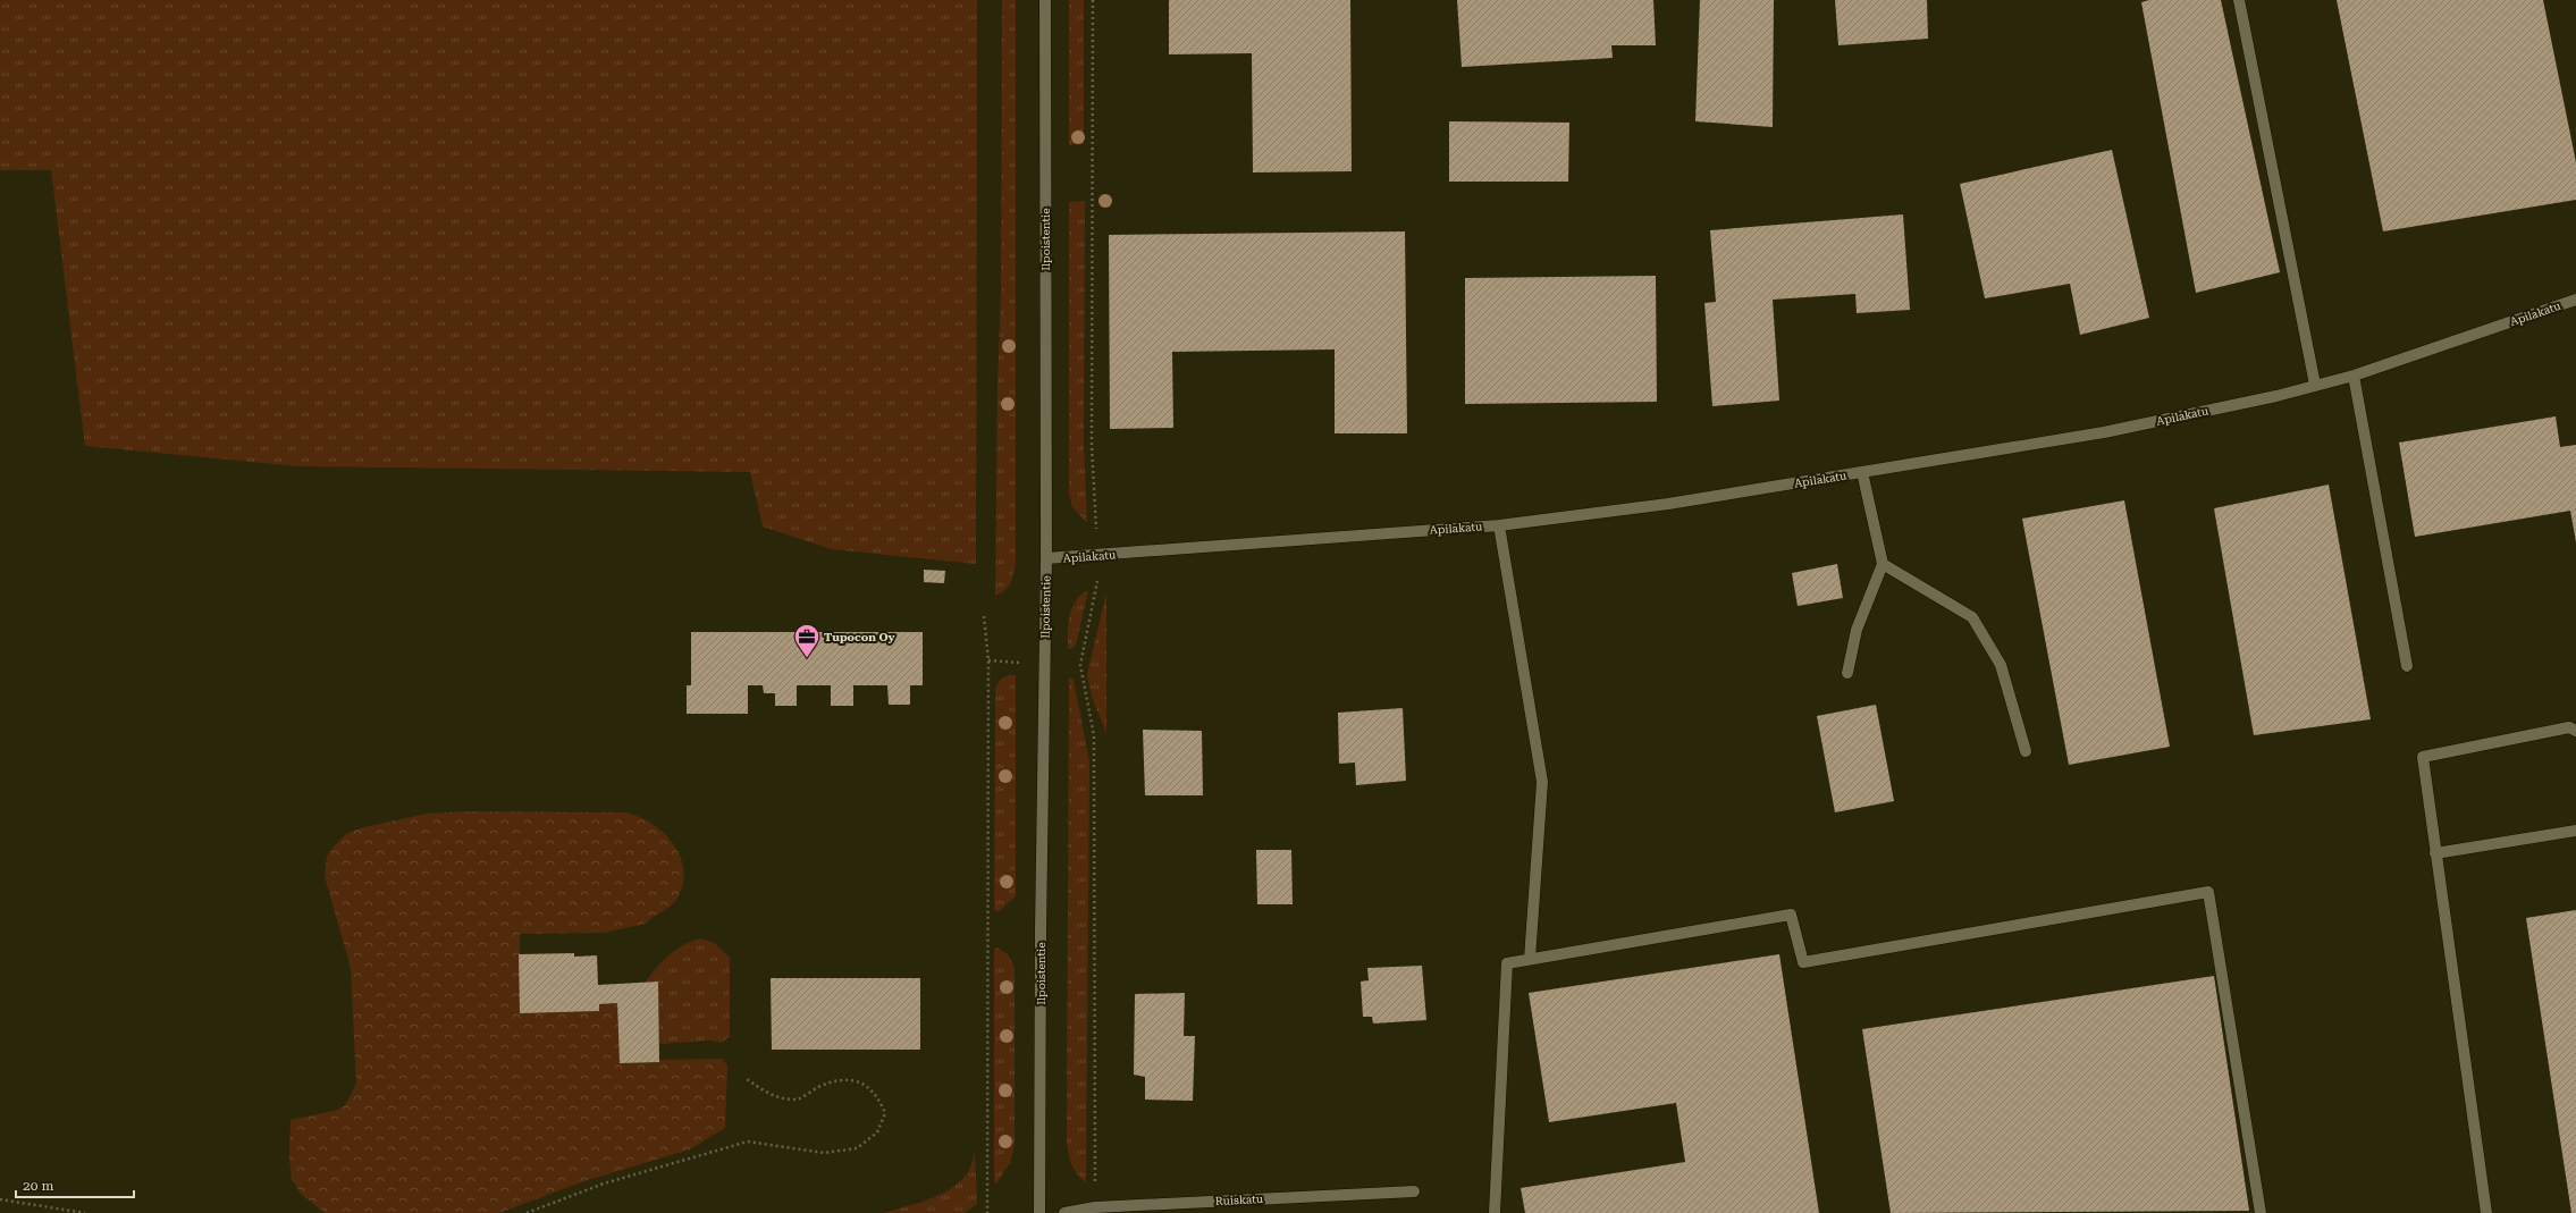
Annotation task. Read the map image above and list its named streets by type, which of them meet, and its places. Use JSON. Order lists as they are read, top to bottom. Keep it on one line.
{"streets":{"street":["Ilpoistentie","Apilakatu","Ruiskatu"]},"crossings":[["Ilpoistentie","Apilakatu"]],"places":{"office":["Tupocon Oy"]},"scale_bar":"20 m"}
